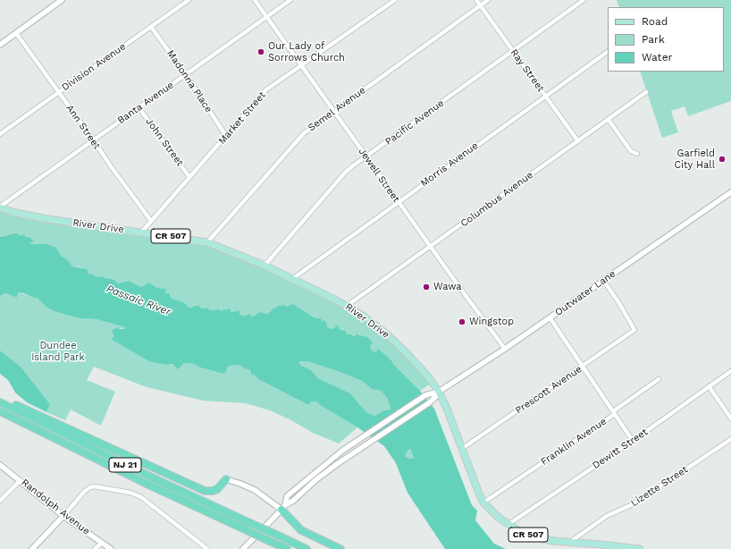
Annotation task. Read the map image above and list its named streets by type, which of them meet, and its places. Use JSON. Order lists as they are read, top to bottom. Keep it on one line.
{"streets":{"highway":["NJ 21"],"main road":["River Drive","CR 507"],"street":["Division Avenue","Ray Street","Madonna Place","Banta Avenue","Semel Avenue","Market Street","Pacific Avenue","Ann Street","John Street","Morris Avenue","Jewell Street","Columbus Avenue","Outwater Lane","Prescott Avenue","Franklin Avenue","Dewitt Street","Lizette Street","Randolph Avenue"]},"crossings":[["Division Avenue","Madonna Place"],["Division Avenue","Ann Street"],["Ray Street","Semel Avenue"],["Ray Street","Pacific Avenue"],["Ray Street","Morris Avenue"],["Ray Street","Columbus Avenue"],["Madonna Place","Banta Avenue"],["Madonna Place","Market Street"],["Banta Avenue","Ann Street"],["Banta Avenue","John Street"],["Banta Avenue","Jewell Street"],["Banta Avenue","River Drive"],["Semel Avenue","Jewell Street"],["Semel Avenue","River Drive"],["Market Street","Ann Street"],["Market Street","John Street"],["Market Street","Jewell Street"],["Market Street","River Drive"],["Pacific Avenue","Jewell Street"],["Pacific Avenue","River Drive"],["Morris Avenue","Jewell Street"],["Morris Avenue","River Drive"],["Jewell Street","Columbus Avenue"],["Jewell Street","Outwater Lane"],["Columbus Avenue","River Drive"],["River Drive","Outwater Lane"],["River Drive","Prescott Avenue"],["River Drive","Franklin Avenue"],["River Drive","Dewitt Street"],["River Drive","Lizette Street"],["Outwater Lane","Prescott Avenue"]],"water":["Passaic River"],"parks":["Dundee Island Park"],"places":["Our Lady of Sorrows Church","Garfield City Hall","Wawa","Wingstop"],"legend":["Road","Park","Water"]}
